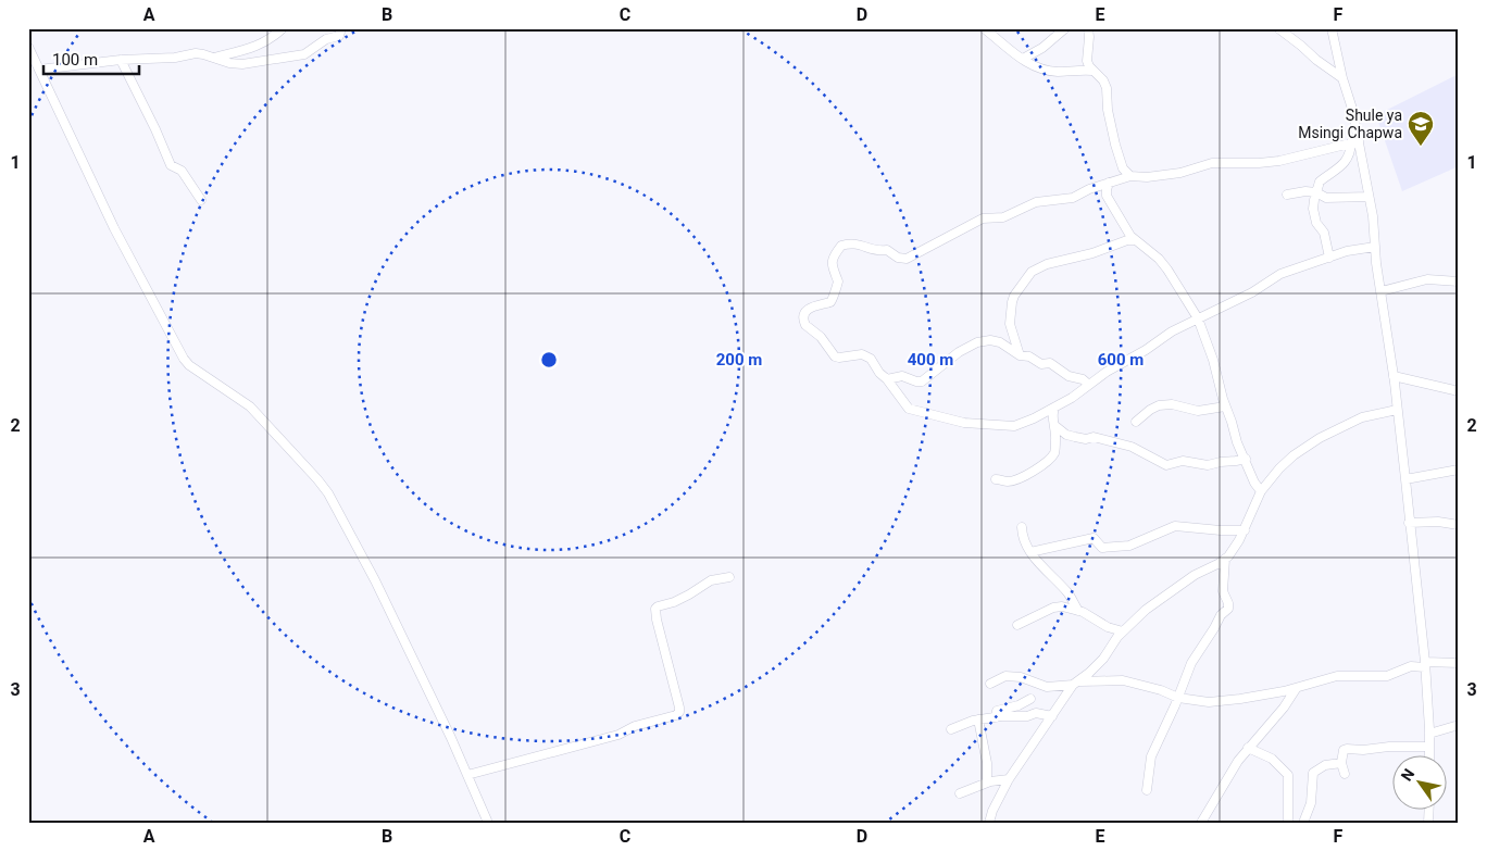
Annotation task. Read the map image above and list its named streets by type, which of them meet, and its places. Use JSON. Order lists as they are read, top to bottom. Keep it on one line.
{"places":{"school or university":["Shule ya Msingi Chapwa"]},"scale_bar":"100 m","north":"top left","grid":{"columns":["A","B","C","D","E","F"],"rows":["1","2","3"]},"rings":["200 m","400 m","600 m"]}
